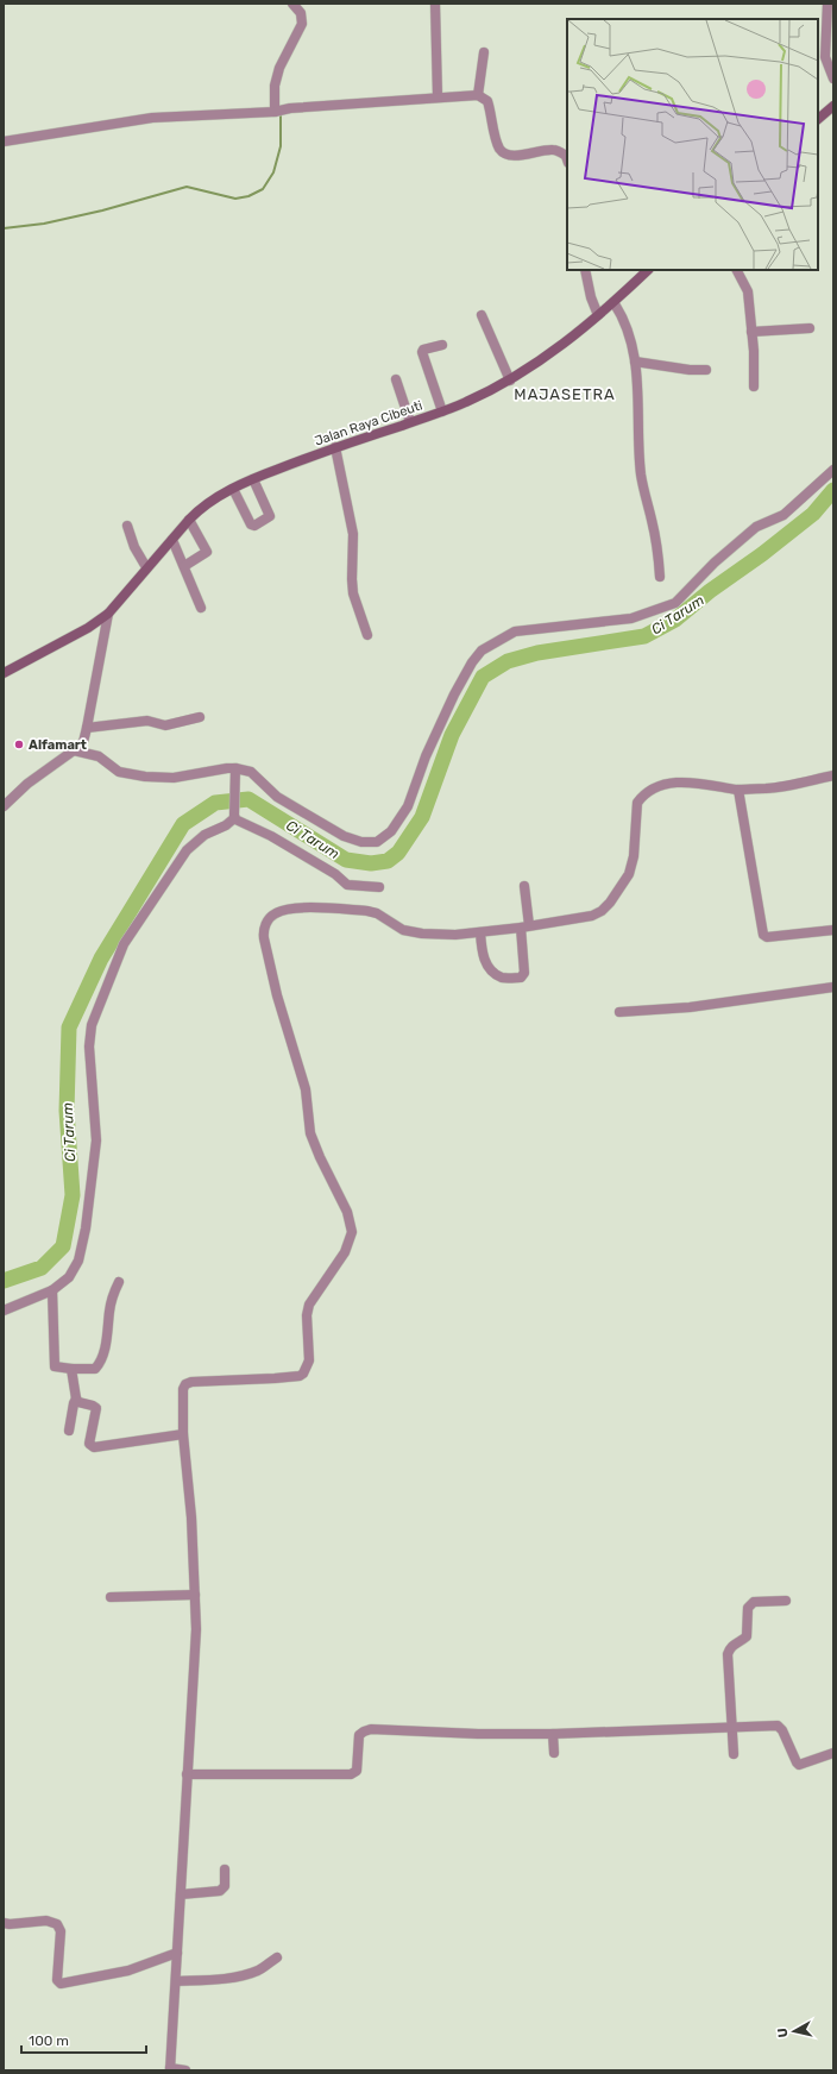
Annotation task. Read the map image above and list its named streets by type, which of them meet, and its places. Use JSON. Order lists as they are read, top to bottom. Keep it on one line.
{"streets":{"main road":["Jalan Raya Cibeuti"]},"districts":["MAJASETRA"],"water":["Ci Tarum"],"places":["Alfamart"],"scale_bar":"100 m","north":"left"}
